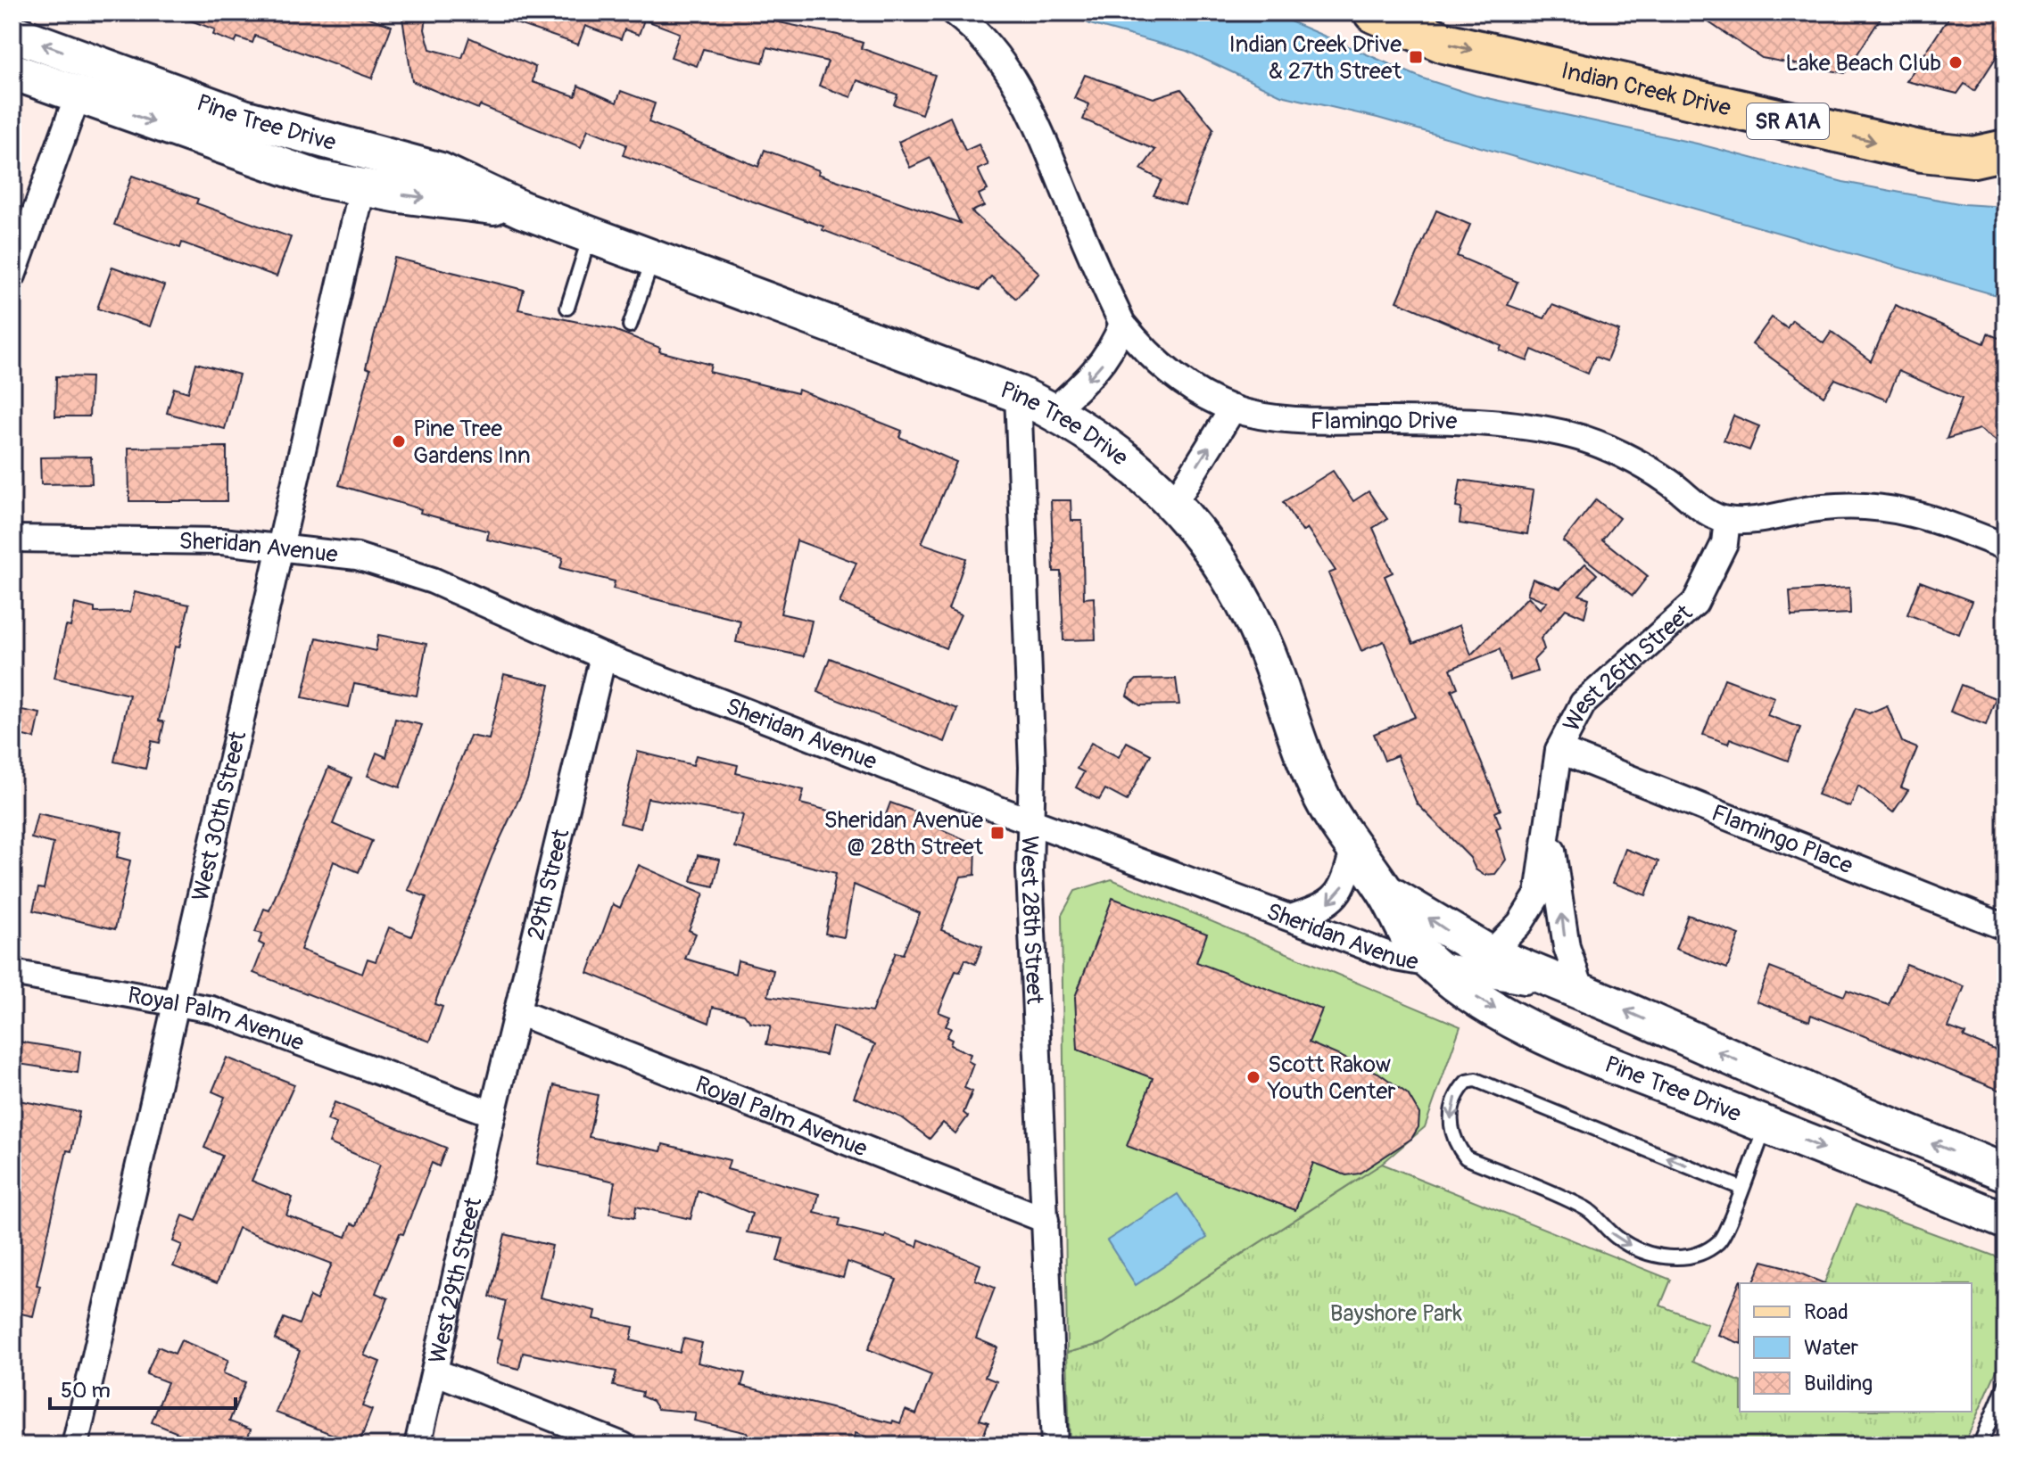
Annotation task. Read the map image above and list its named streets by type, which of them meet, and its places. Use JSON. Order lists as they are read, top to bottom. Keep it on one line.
{"streets":{"main road":["Indian Creek Drive","SR A1A","Pine Tree Drive"],"street":["Flamingo Drive","Sheridan Avenue","West 26th Street","West 30th Street","Flamingo Place","29th Street","West 28th Street","Royal Palm Avenue","West 29th Street"]},"crossings":[["Pine Tree Drive","Sheridan Avenue"],["Pine Tree Drive","West 26th Street"],["Pine Tree Drive","West 30th Street"],["Pine Tree Drive","West 28th Street"],["Flamingo Drive","West 26th Street"],["Sheridan Avenue","West 26th Street"],["Sheridan Avenue","West 30th Street"],["Sheridan Avenue","29th Street"],["Sheridan Avenue","West 28th Street"],["West 26th Street","Flamingo Place"],["West 30th Street","Royal Palm Avenue"],["29th Street","Royal Palm Avenue"],["29th Street","West 29th Street"],["West 28th Street","Royal Palm Avenue"],["Royal Palm Avenue","West 29th Street"]],"one_way":["Indian Creek Drive"],"parks":["Bayshore Park"],"places":{"transit":["Indian Creek Drive & 27th Street","Sheridan Avenue @ 28th Street"],"other":["Lake Beach Club","Pine Tree Gardens Inn","Scott Rakow Youth Center"]},"legend":["Road","Water","Building"],"scale_bar":"50 m"}
